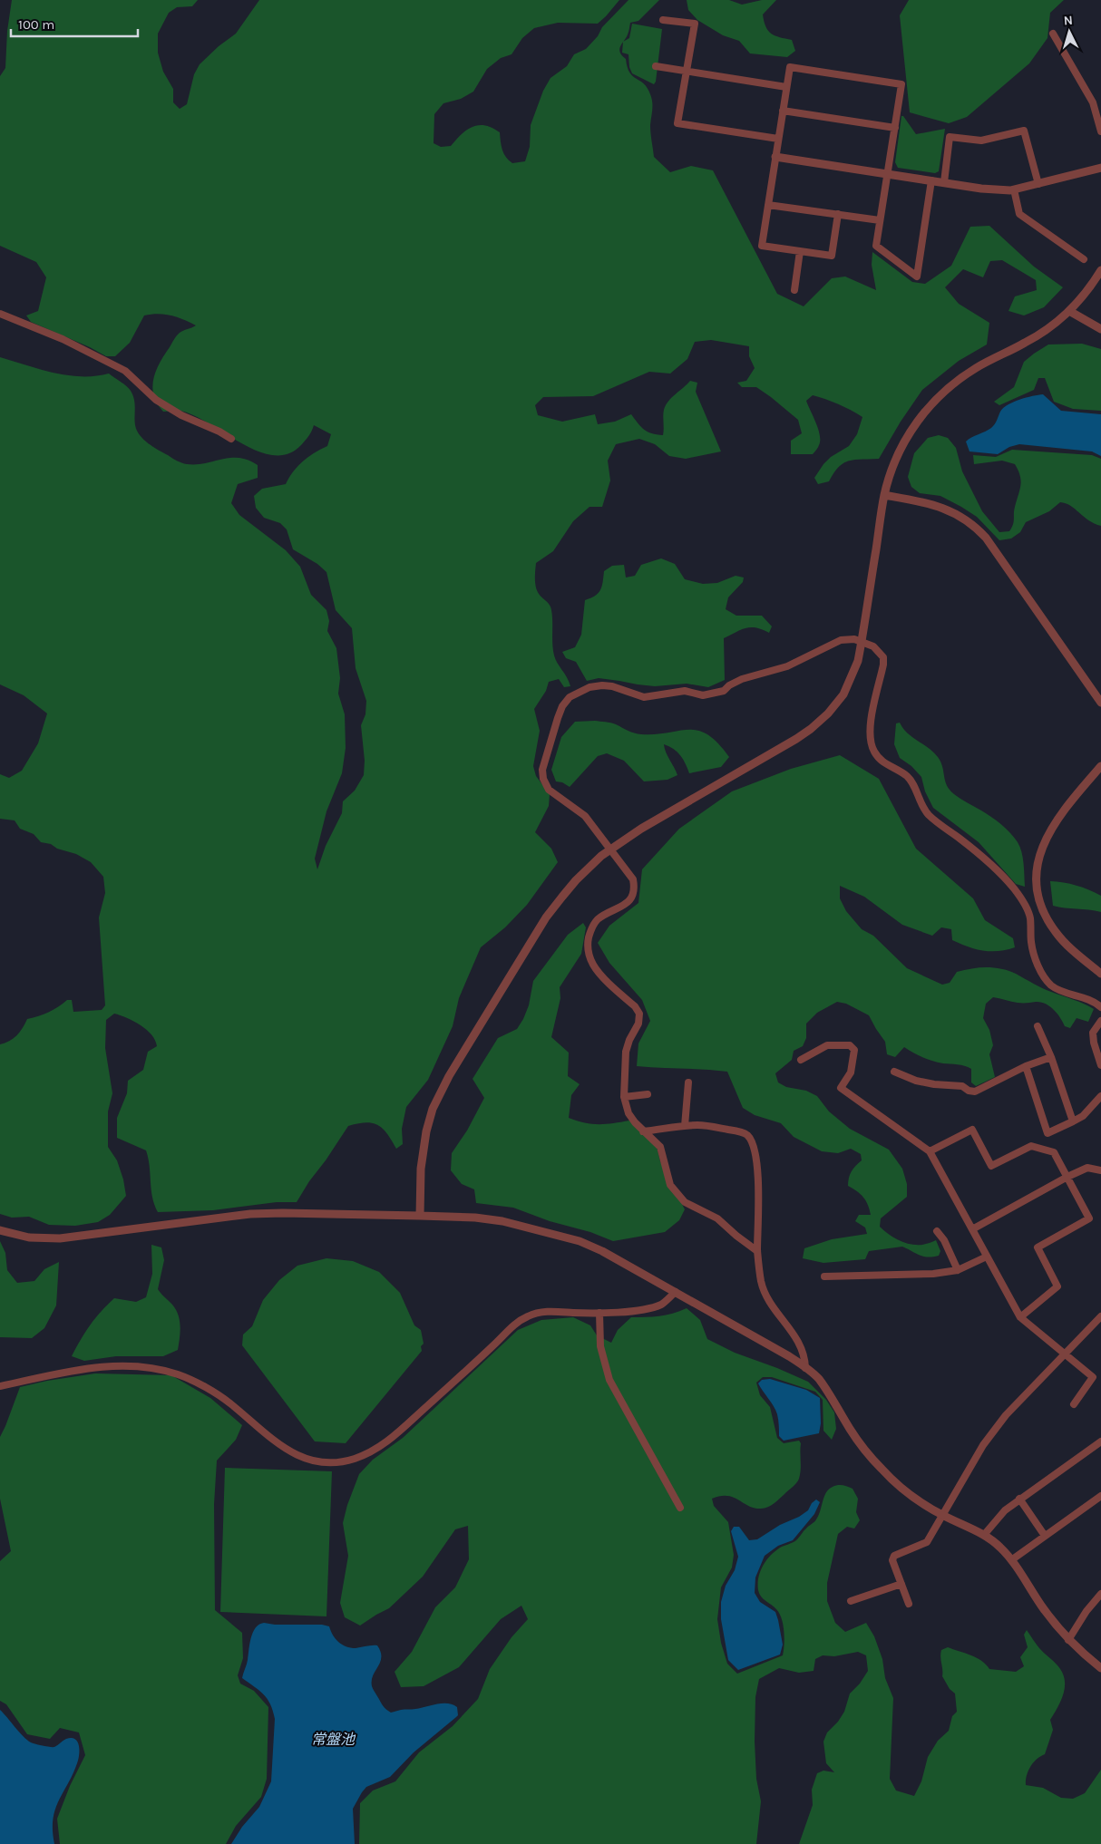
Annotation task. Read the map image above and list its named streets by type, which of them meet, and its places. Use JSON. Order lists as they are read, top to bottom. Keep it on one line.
{"water":["常盤池"],"scale_bar":"100 m","north":"top"}
